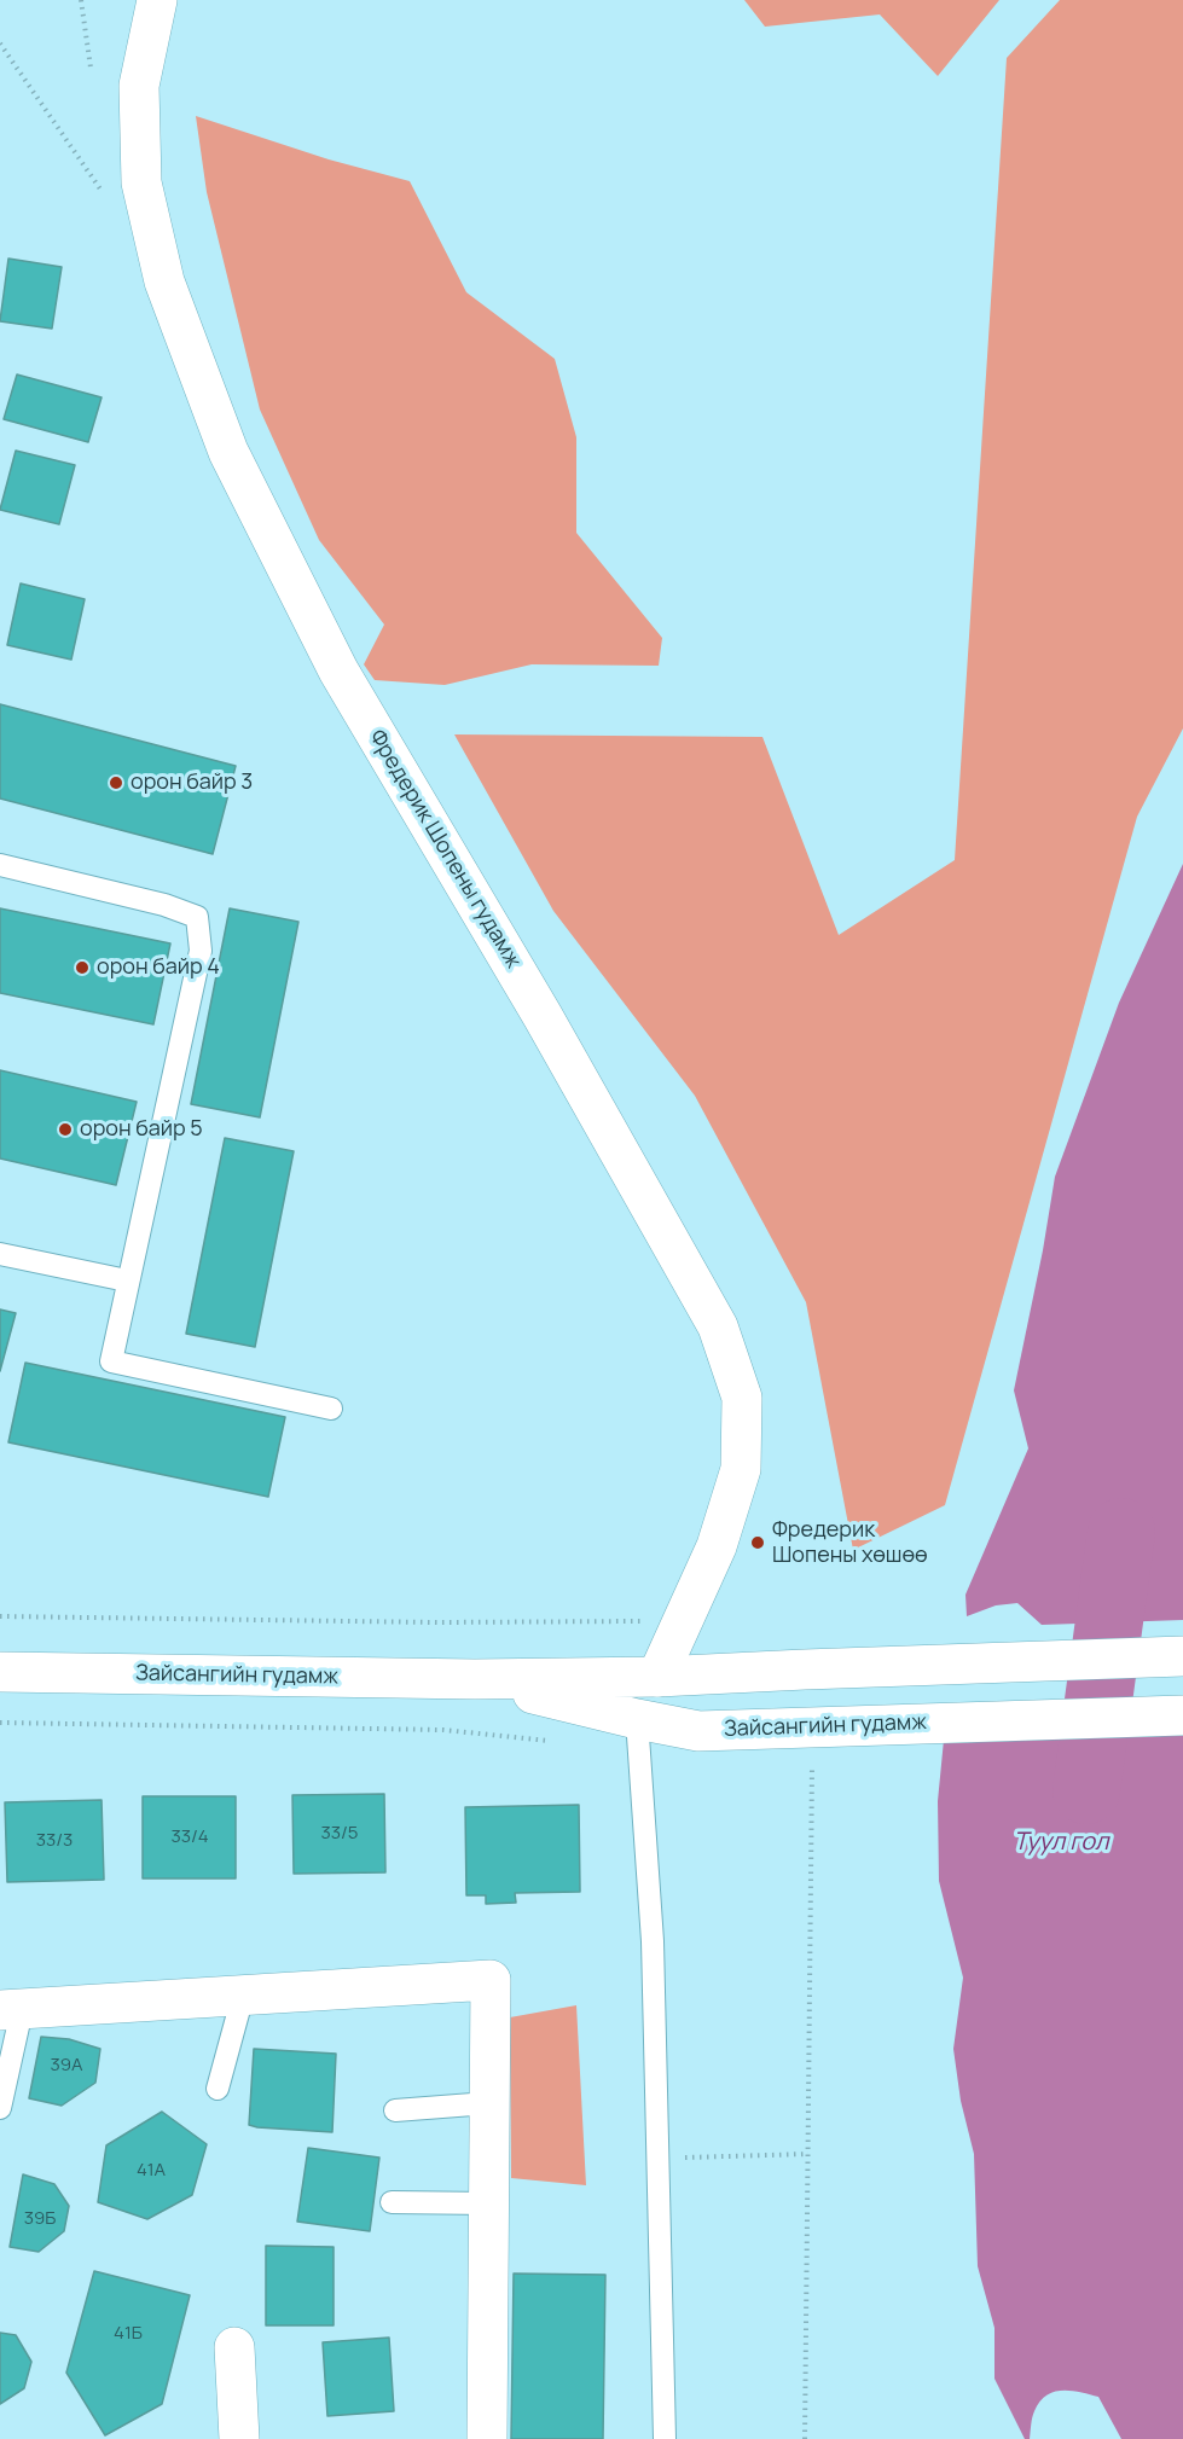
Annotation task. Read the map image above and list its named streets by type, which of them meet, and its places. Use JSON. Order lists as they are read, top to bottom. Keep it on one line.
{"streets":{"street":["Фредерик Шопены гудамж","Зайсангийн гудамж"]},"crossings":[["Фредерик Шопены гудамж","Зайсангийн гудамж"]],"water":["Туул гол"],"places":["орон байр 3","орон байр 4","орон байр 5","Фредерик Шопены хөшөө"],"house_numbers":["33/5","33/4","33/3","39А","41А","39Б","41Б"]}
